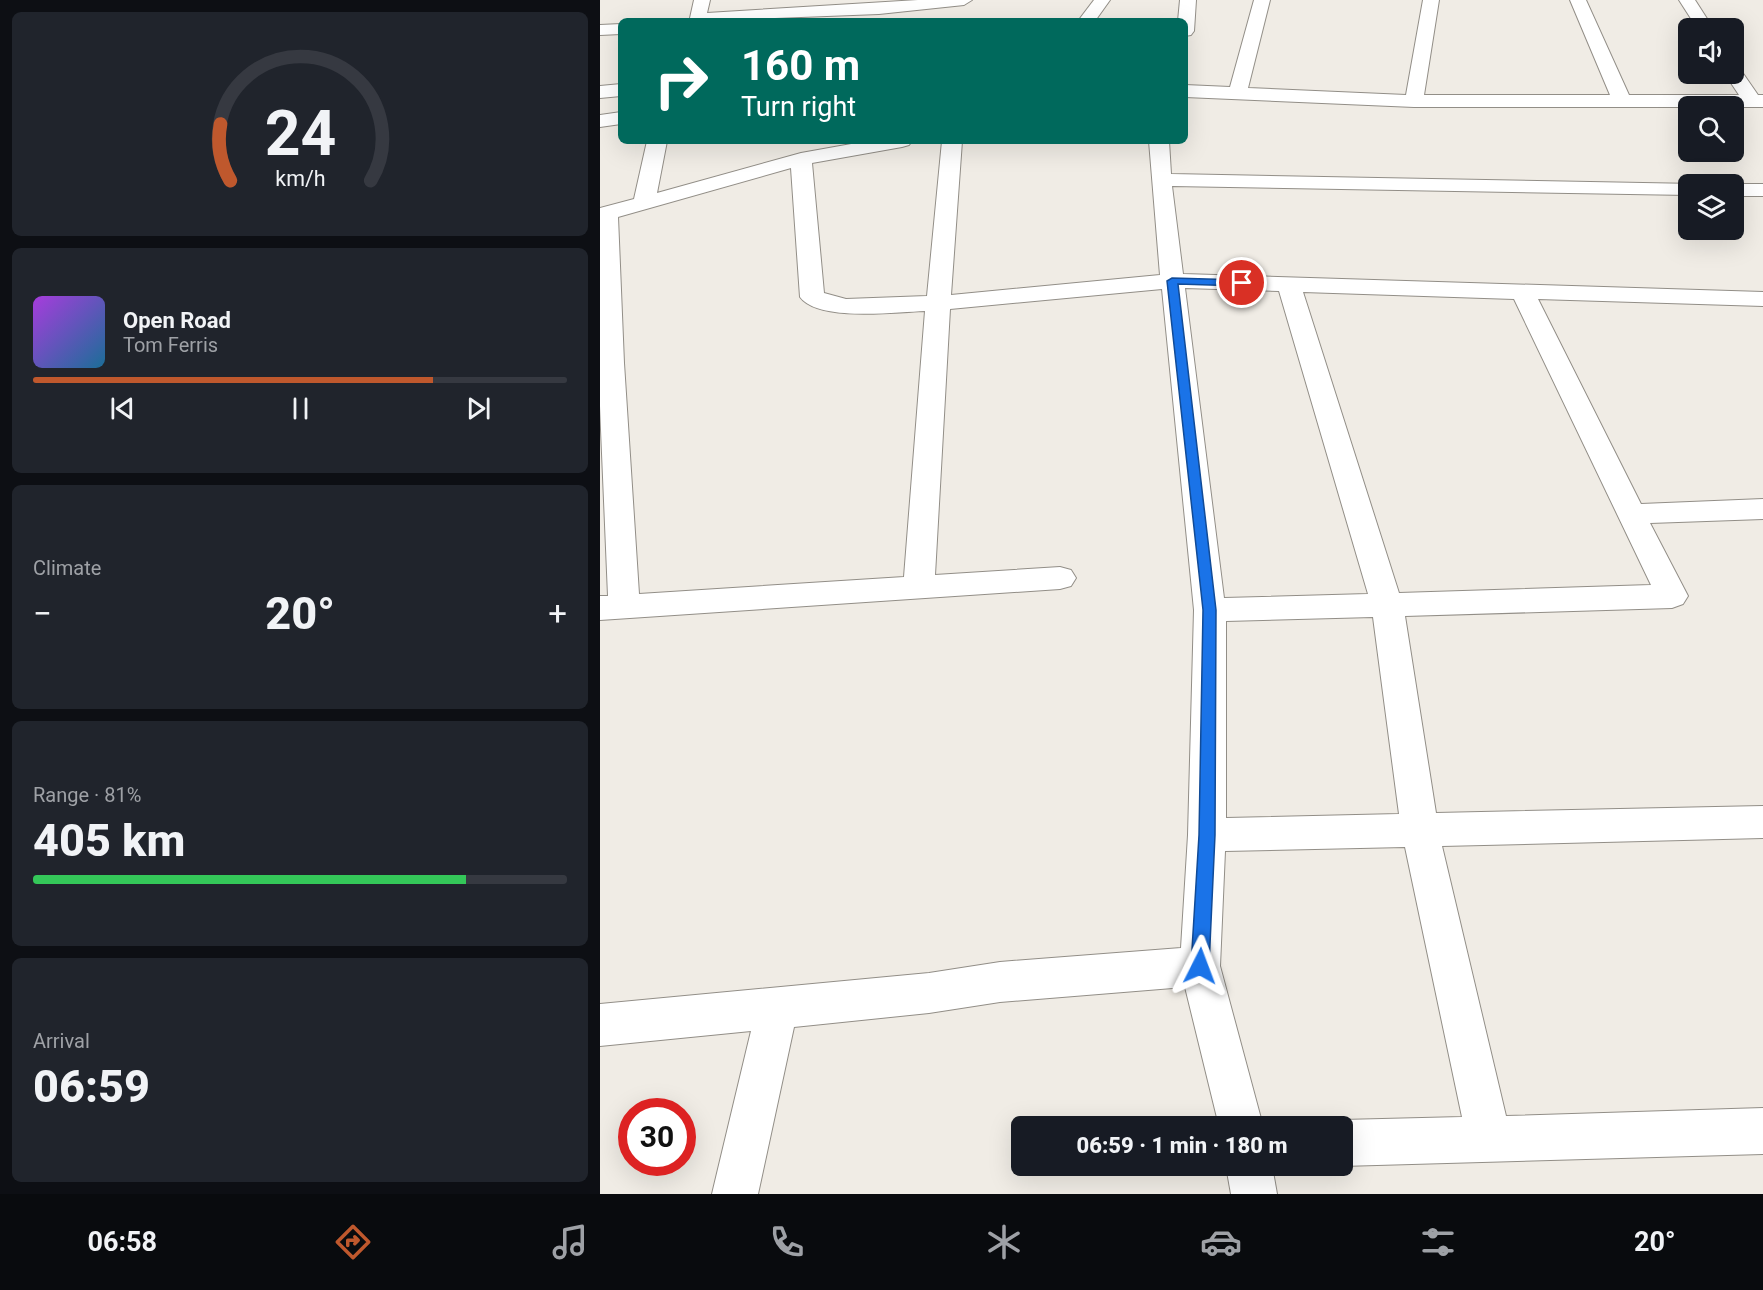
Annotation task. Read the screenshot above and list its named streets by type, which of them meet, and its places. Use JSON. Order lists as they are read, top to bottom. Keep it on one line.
{"page":{"turn":["160 m","Turn right"],"song":["Open Road","Tom Ferris"],"tile":["Climate",["Range · 81%","405 km"],["Arrival","06:59"]],"heat":["−","20°","+"],"limit":"30","trip":"06:59 · 1 min · 180 m","tabs":["06:58","20°"],"gauge":["24","km/h"]}}
